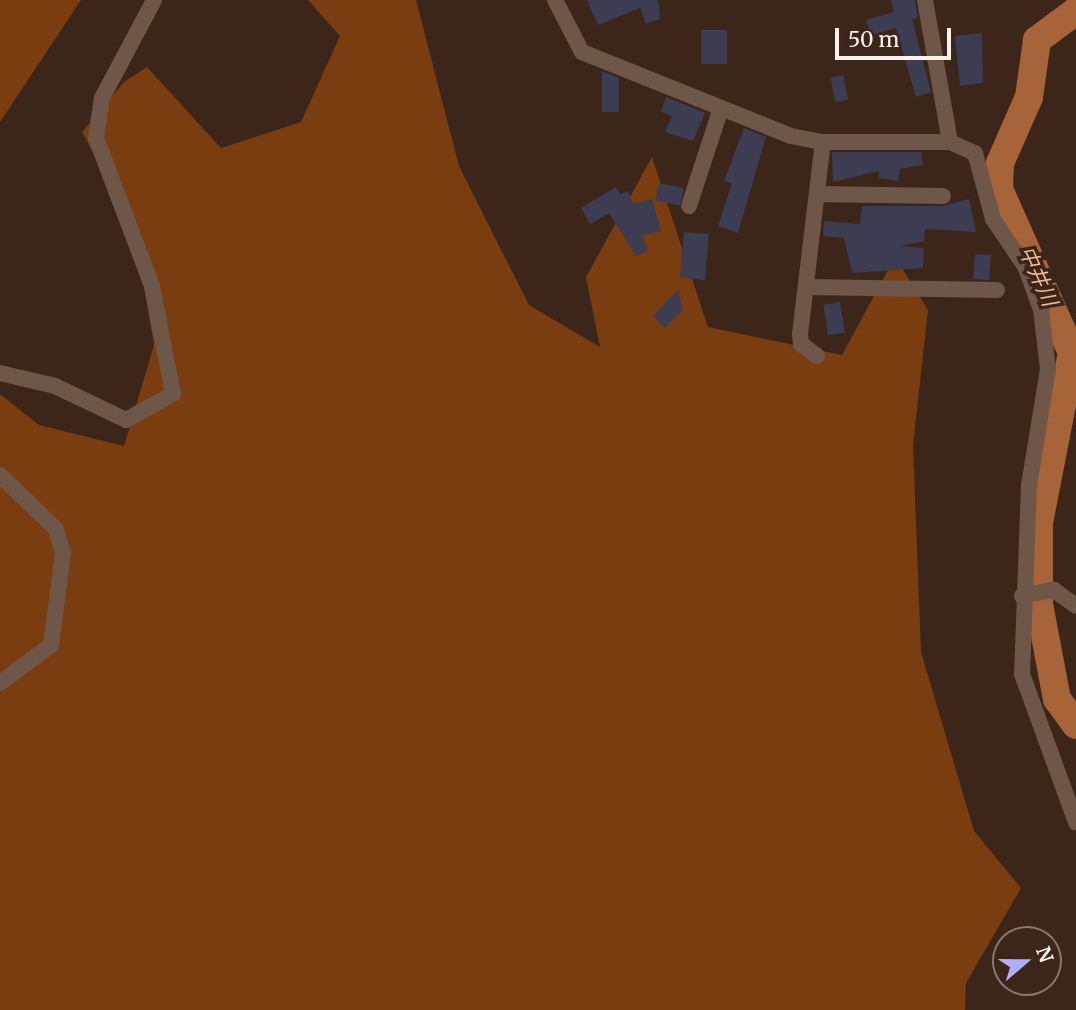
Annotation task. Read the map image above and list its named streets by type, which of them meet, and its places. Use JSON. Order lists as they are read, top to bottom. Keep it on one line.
{"water":["中井川"],"scale_bar":"50 m","north":"right"}
